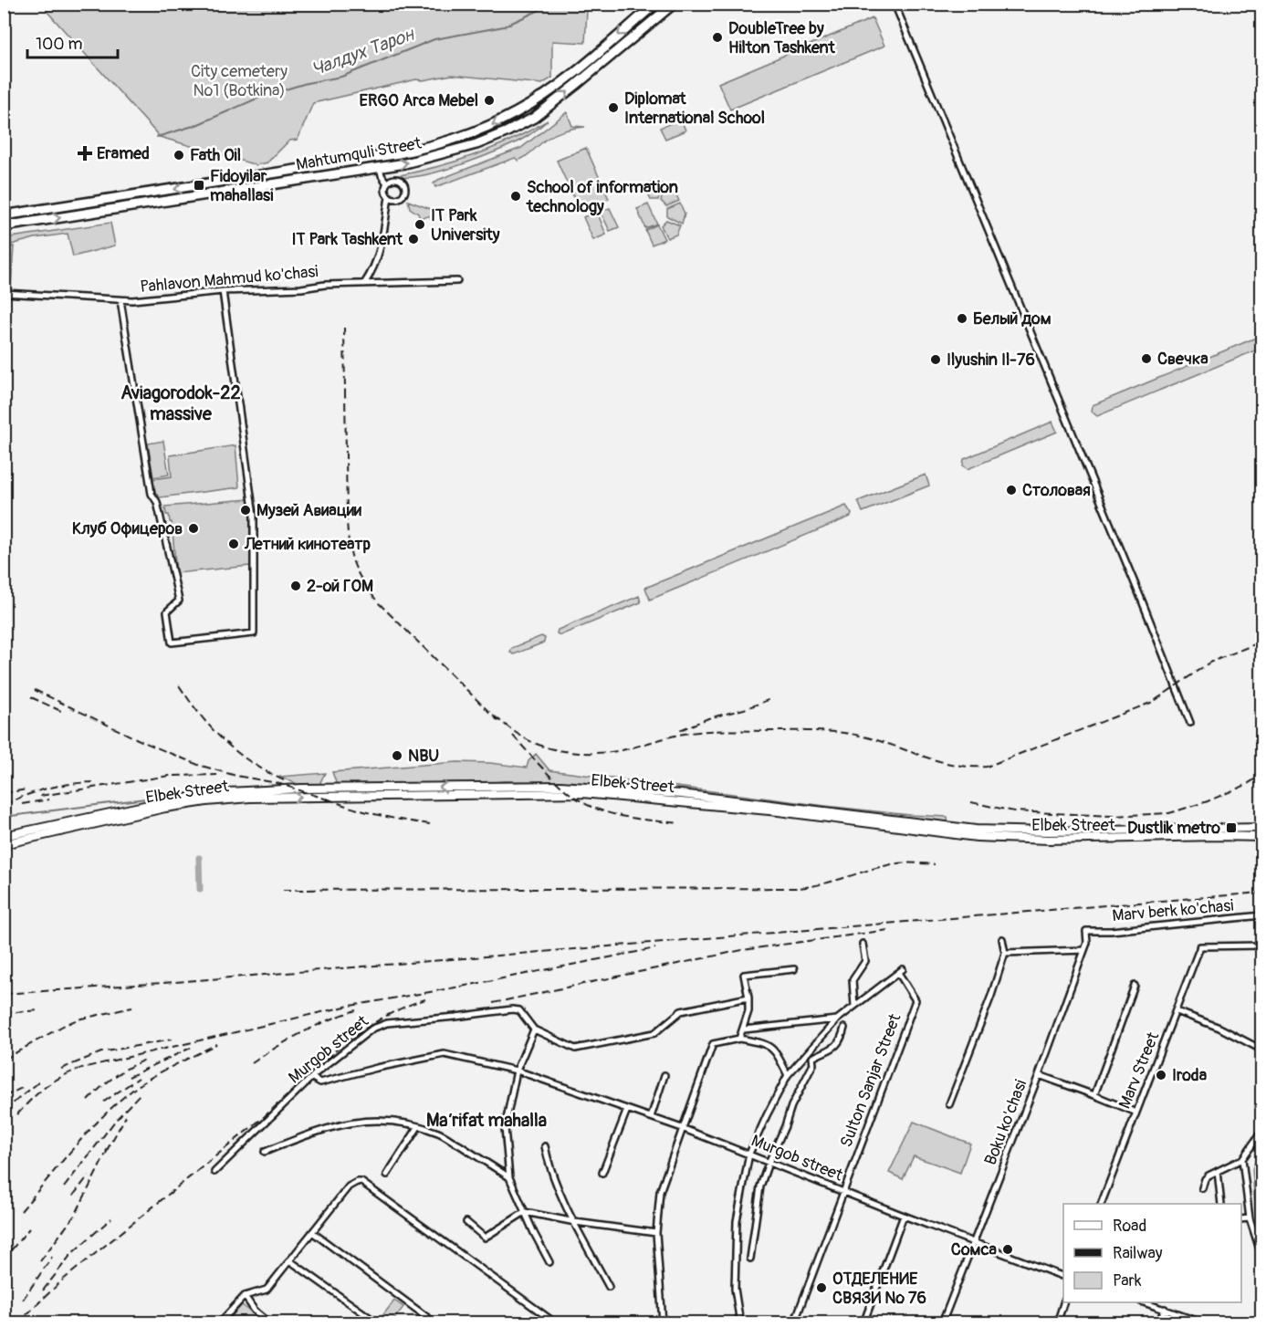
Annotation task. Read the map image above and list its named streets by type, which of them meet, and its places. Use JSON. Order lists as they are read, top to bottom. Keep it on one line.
{"streets":{"main road":["Mahtumquli Street","Elbek Street"],"street":["Pahlavon Mahmud ko'chasi","Marv berk ko'chasi","Murgob street","Marv Street","Sulton Sanjar Street","Boku ko'chasi"]},"crossings":[["Marv berk ko'chasi","Boku ko'chasi"],["Murgob street","Sulton Sanjar Street"],["Murgob street","Boku ko'chasi"]],"districts":["Aviagorodok-22 massive","Maʼrifat mahalla"],"water":["Чалдух Тарон"],"parks":["City cemetery №1 (Botkina)"],"places":{"other":["DoubleTree by Hilton Tashkent","ERGO Arca Mebel","Diplomat International School","Fath Oil","School of information technology","IT Park University","IT Park Tashkent","Белый дом","Свечка","Ilyushin Il-76","Столовая","Музей Авиации","Клуб Офицеров","Летний кинотеатр","2-ой ГОМ","NBU","Iroda","Сомса","ОТДЕЛЕНИЕ СВЯЗИ № 76"],"health":["Eramed"],"transit":["Fidoyilar mahallasi","Dustlik metro"]},"legend":["Road","Railway","Park"],"scale_bar":"100 m"}
